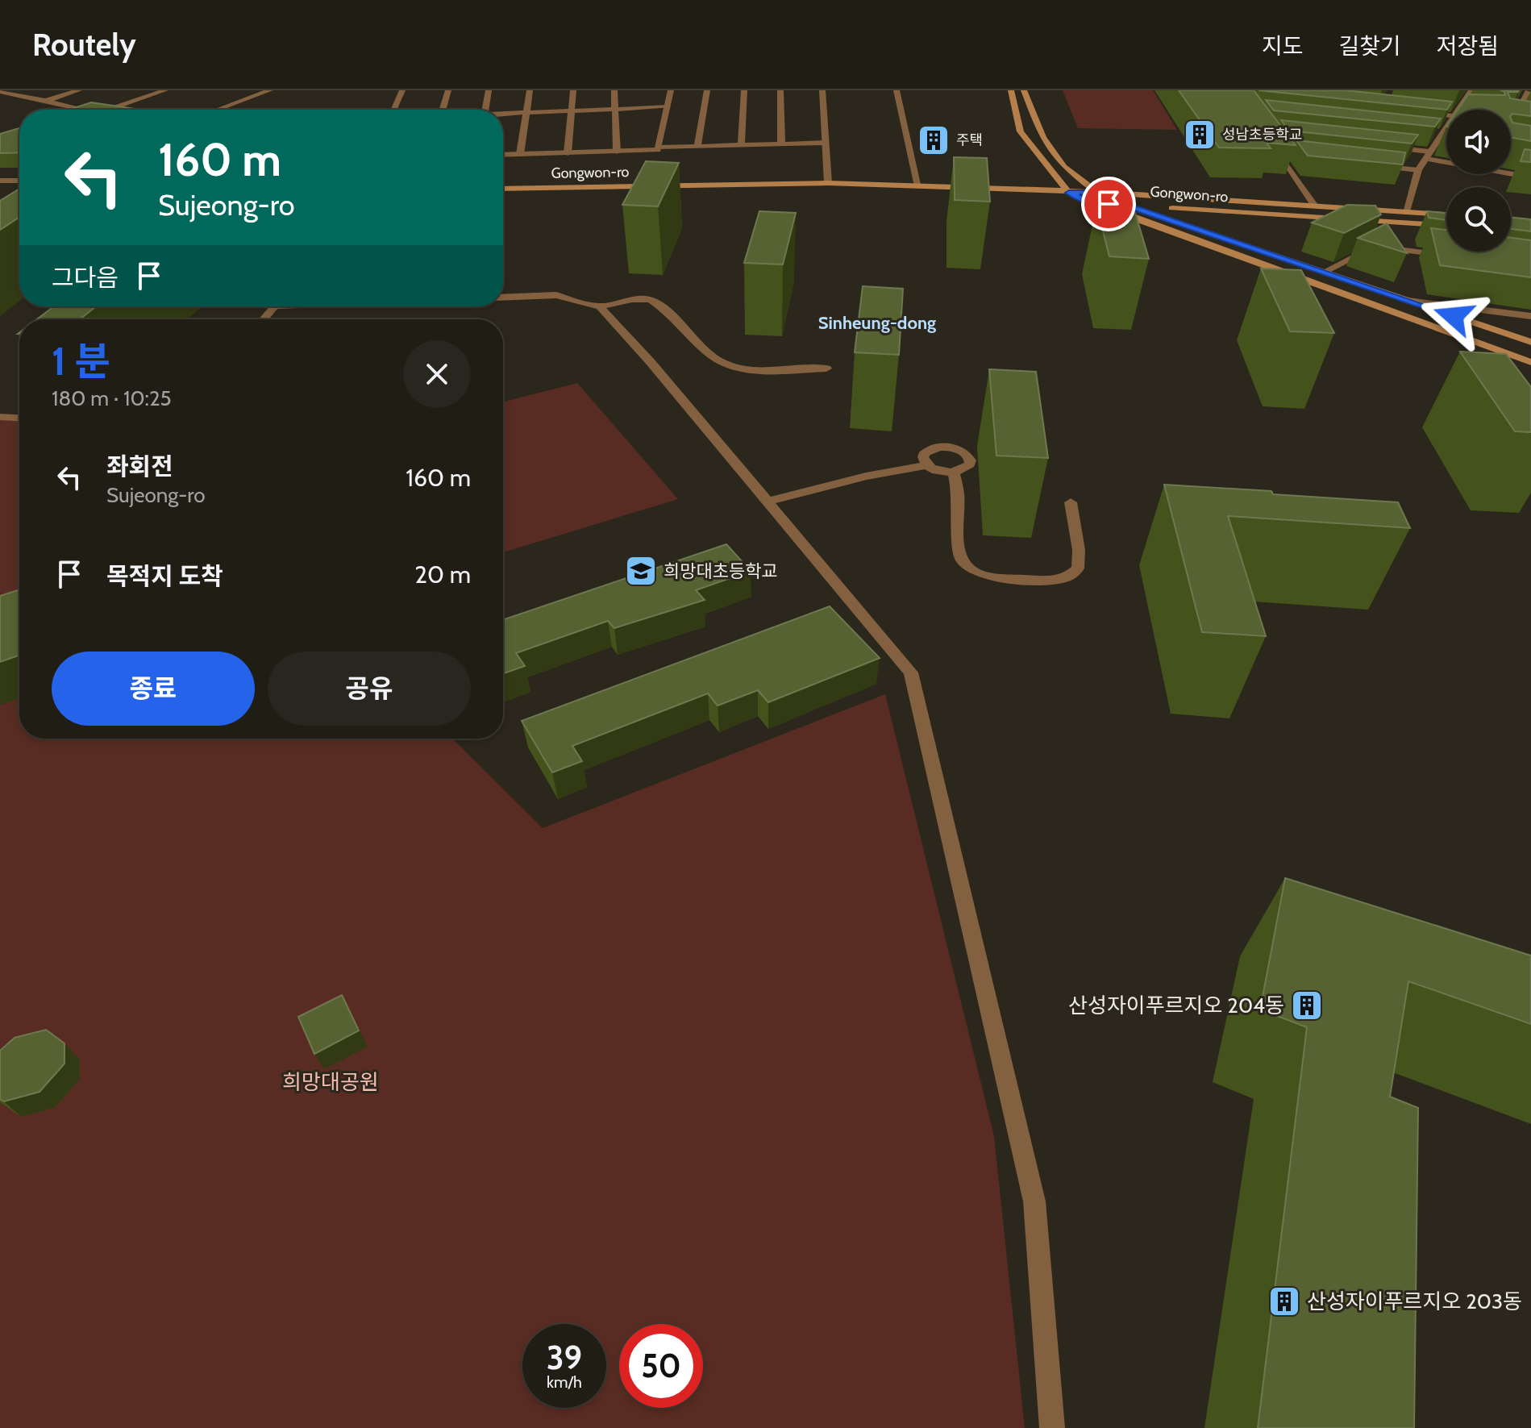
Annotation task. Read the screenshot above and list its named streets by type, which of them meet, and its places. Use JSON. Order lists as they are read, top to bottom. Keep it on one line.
{"streets":{"main road":["Gongwon-ro"]},"districts":["Sinheung-dong"],"parks":["희망대공원"],"places":{"building":["성남초등학교","주택","산성자이푸르지오 204동","산성자이푸르지오 203동"],"school or university":["희망대초등학교"]},"page":{"header":"Routely","nav":["지도","길찾기","저장됨"],"turn":["160 m","Sujeong-ro"],"then":"그다음","heading":["1 분","180 m · 10:25"],"list":[{"name":"좌회전","note":"Sujeong-ro","value":"160 m"},{"name":"목적지 도착","value":"20 m"}],"buttons":["종료","공유"],"speed":"39 km/h","limit":"50"}}
